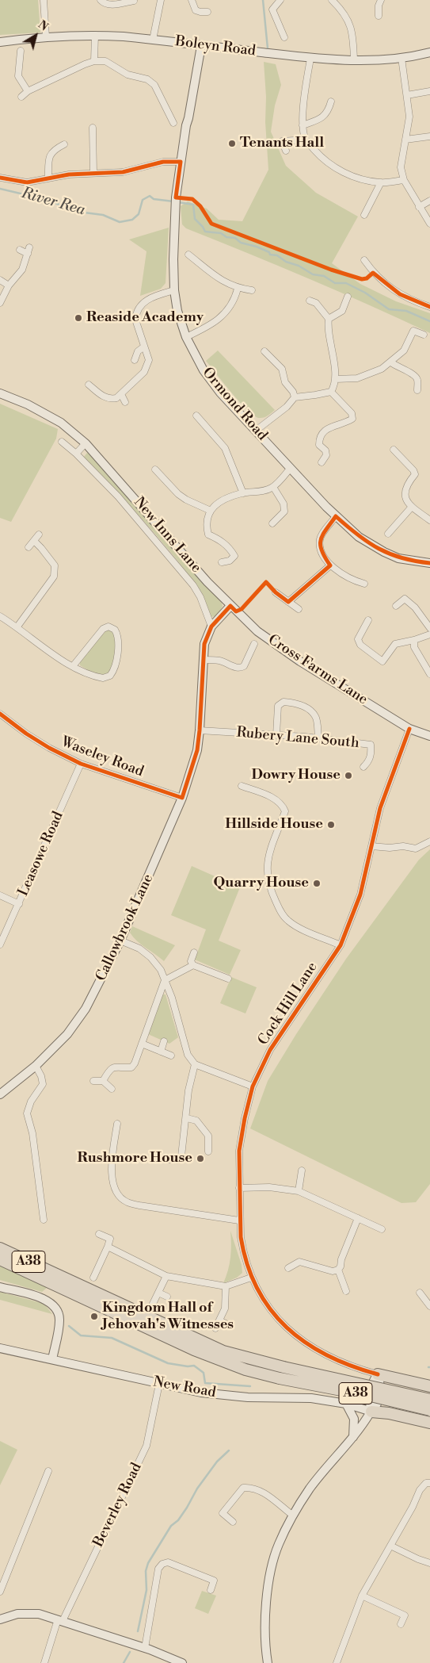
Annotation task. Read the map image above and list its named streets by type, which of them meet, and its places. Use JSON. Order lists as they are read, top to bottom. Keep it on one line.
{"streets":{"highway":["A38"],"street":["Boleyn Road","Ormond Road","New Inns Lane","Cross Farms Lane","Rubery Lane South","Waseley Road","Leasowe Road","Callowbrook Lane","Cock Hill Lane","New Road","Beverley Road"]},"crossings":[["Boleyn Road","Ormond Road"],["New Inns Lane","Cross Farms Lane"],["Cross Farms Lane","Cock Hill Lane"],["Rubery Lane South","Callowbrook Lane"],["Waseley Road","Leasowe Road"],["Waseley Road","Callowbrook Lane"],["New Road","Beverley Road"]],"water":["River Rea"],"places":["Tenants Hall","Reaside Academy","Dowry House","Hillside House","Quarry House","Rushmore House","Kingdom Hall of Jehovah's Witnesses"],"north":"top right"}
